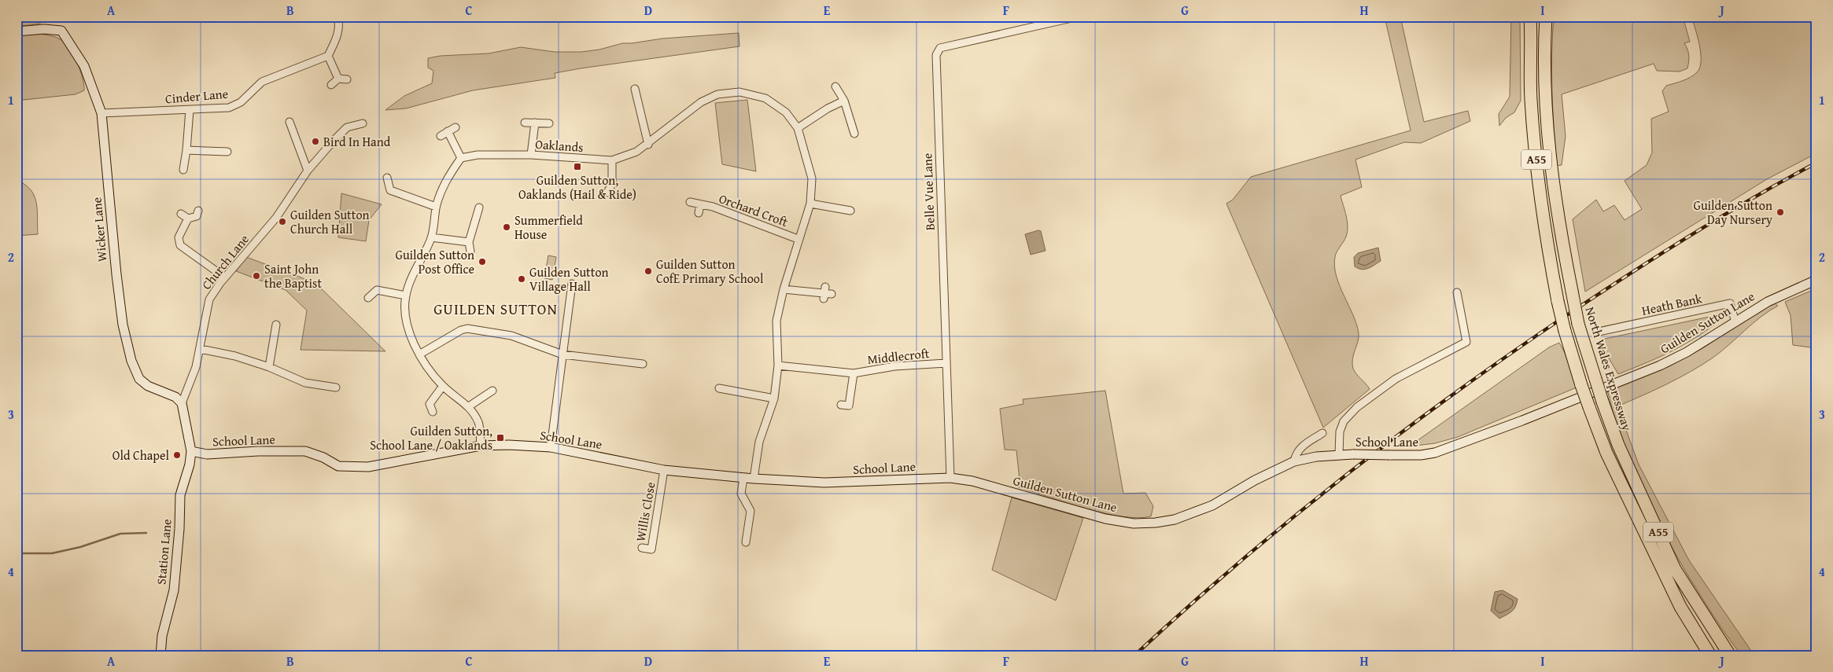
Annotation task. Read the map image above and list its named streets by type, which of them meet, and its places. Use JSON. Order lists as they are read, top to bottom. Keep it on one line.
{"streets":{"highway":["A55","North Wales Expressway"],"street":["Cinder Lane","Oaklands","Belle Vue Lane","Orchard Croft","Wicker Lane","Church Lane","Heath Bank","Guilden Sutton Lane","Middlecroft","School Lane","Willis Close","Station Lane"]},"crossings":[["Cinder Lane","Wicker Lane"],["Oaklands","Orchard Croft"],["Oaklands","Middlecroft"],["Oaklands","School Lane"],["Belle Vue Lane","Guilden Sutton Lane"],["Belle Vue Lane","Middlecroft"],["Belle Vue Lane","School Lane"],["Wicker Lane","Church Lane"],["Heath Bank","Guilden Sutton Lane"],["Guilden Sutton Lane","School Lane"],["School Lane","Willis Close"],["School Lane","Station Lane"]],"districts":["GUILDEN SUTTON"],"places":{"other":["Bird In Hand","Guilden Sutton Day Nursery","Guilden Sutton Church Hall","Summerfield House","Guilden Sutton Post Office","Guilden Sutton CofE Primary School","Saint John the Baptist","Guilden Sutton Village Hall","Old Chapel"],"transit":["Guilden Sutton, Oaklands (Hail & Ride)","Guilden Sutton, School Lane / Oaklands"]},"grid":{"columns":["A","B","C","D","E","F","G","H","I","J"],"rows":["1","2","3","4"]}}
